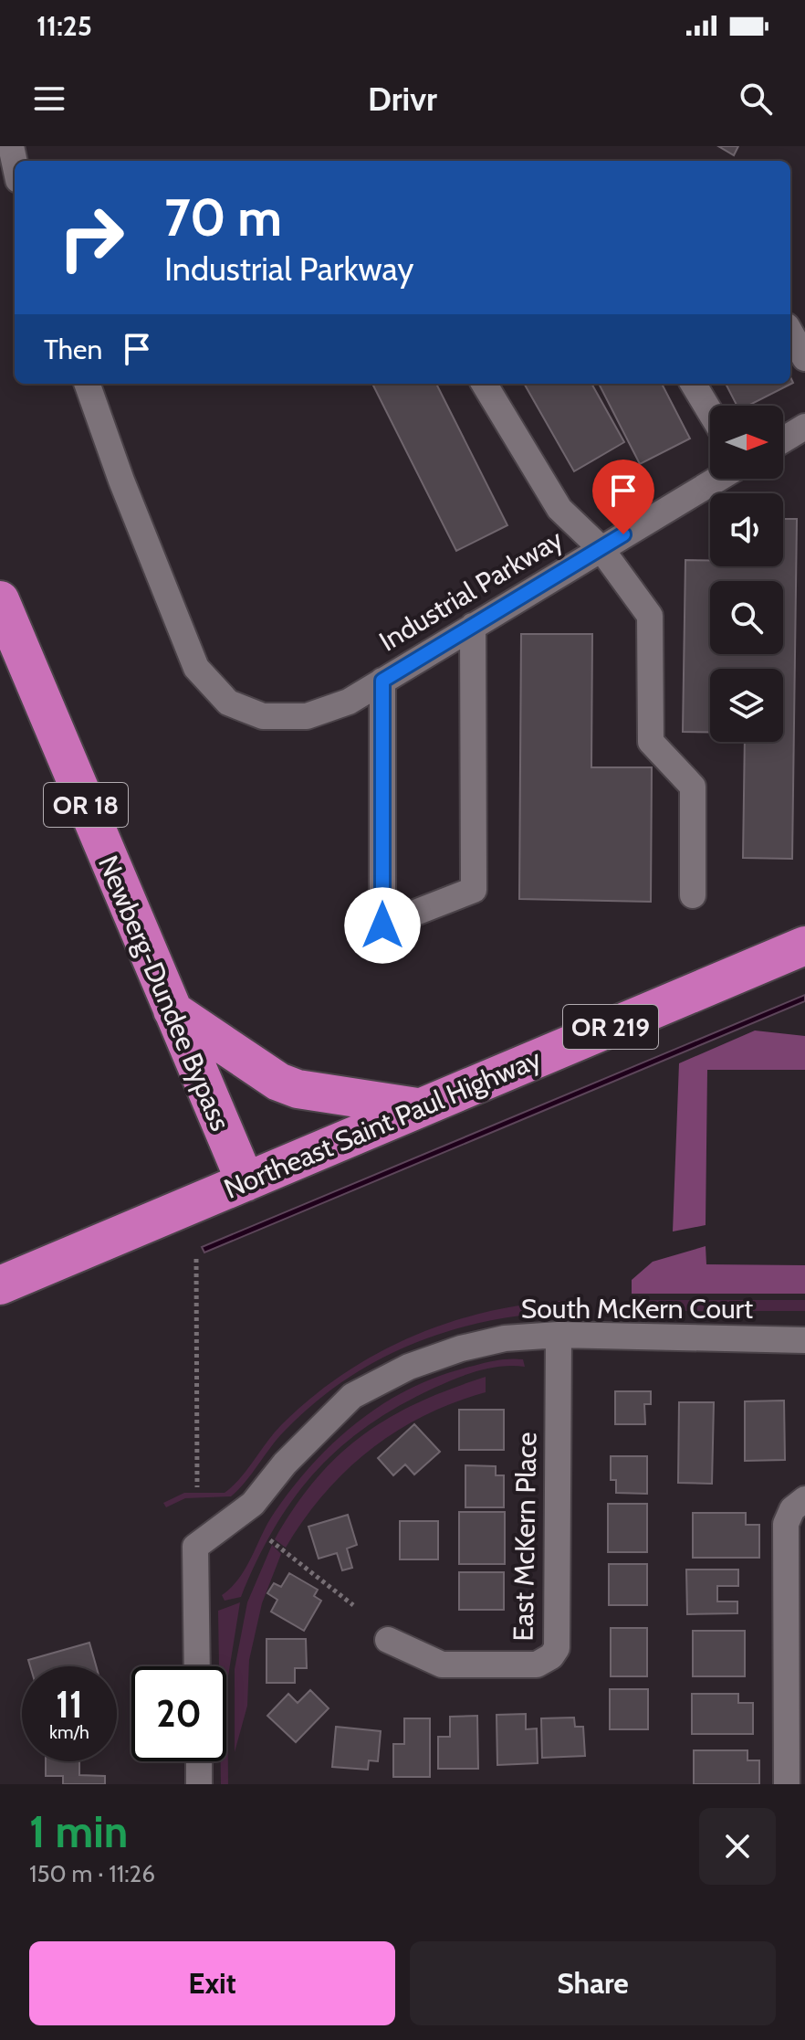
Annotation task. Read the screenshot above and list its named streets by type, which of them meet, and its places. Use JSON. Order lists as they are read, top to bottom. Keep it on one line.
{"streets":{"highway":["OR 18","Newberg-Dundee Bypass","OR 219","Northeast Saint Paul Highway"],"street":["Industrial Parkway","South McKern Court","East McKern Place"]},"crossings":[["Newberg-Dundee Bypass","Northeast Saint Paul Highway"],["South McKern Court","East McKern Place"]],"north":"right","page":{"status":"11:25","header":"Drivr","turn":["70 m","Industrial Parkway"],"then":"Then","speed":"11 km/h","limit":"20","heading":["1 min","150 m · 11:26"],"buttons":["Exit","Share"]}}
